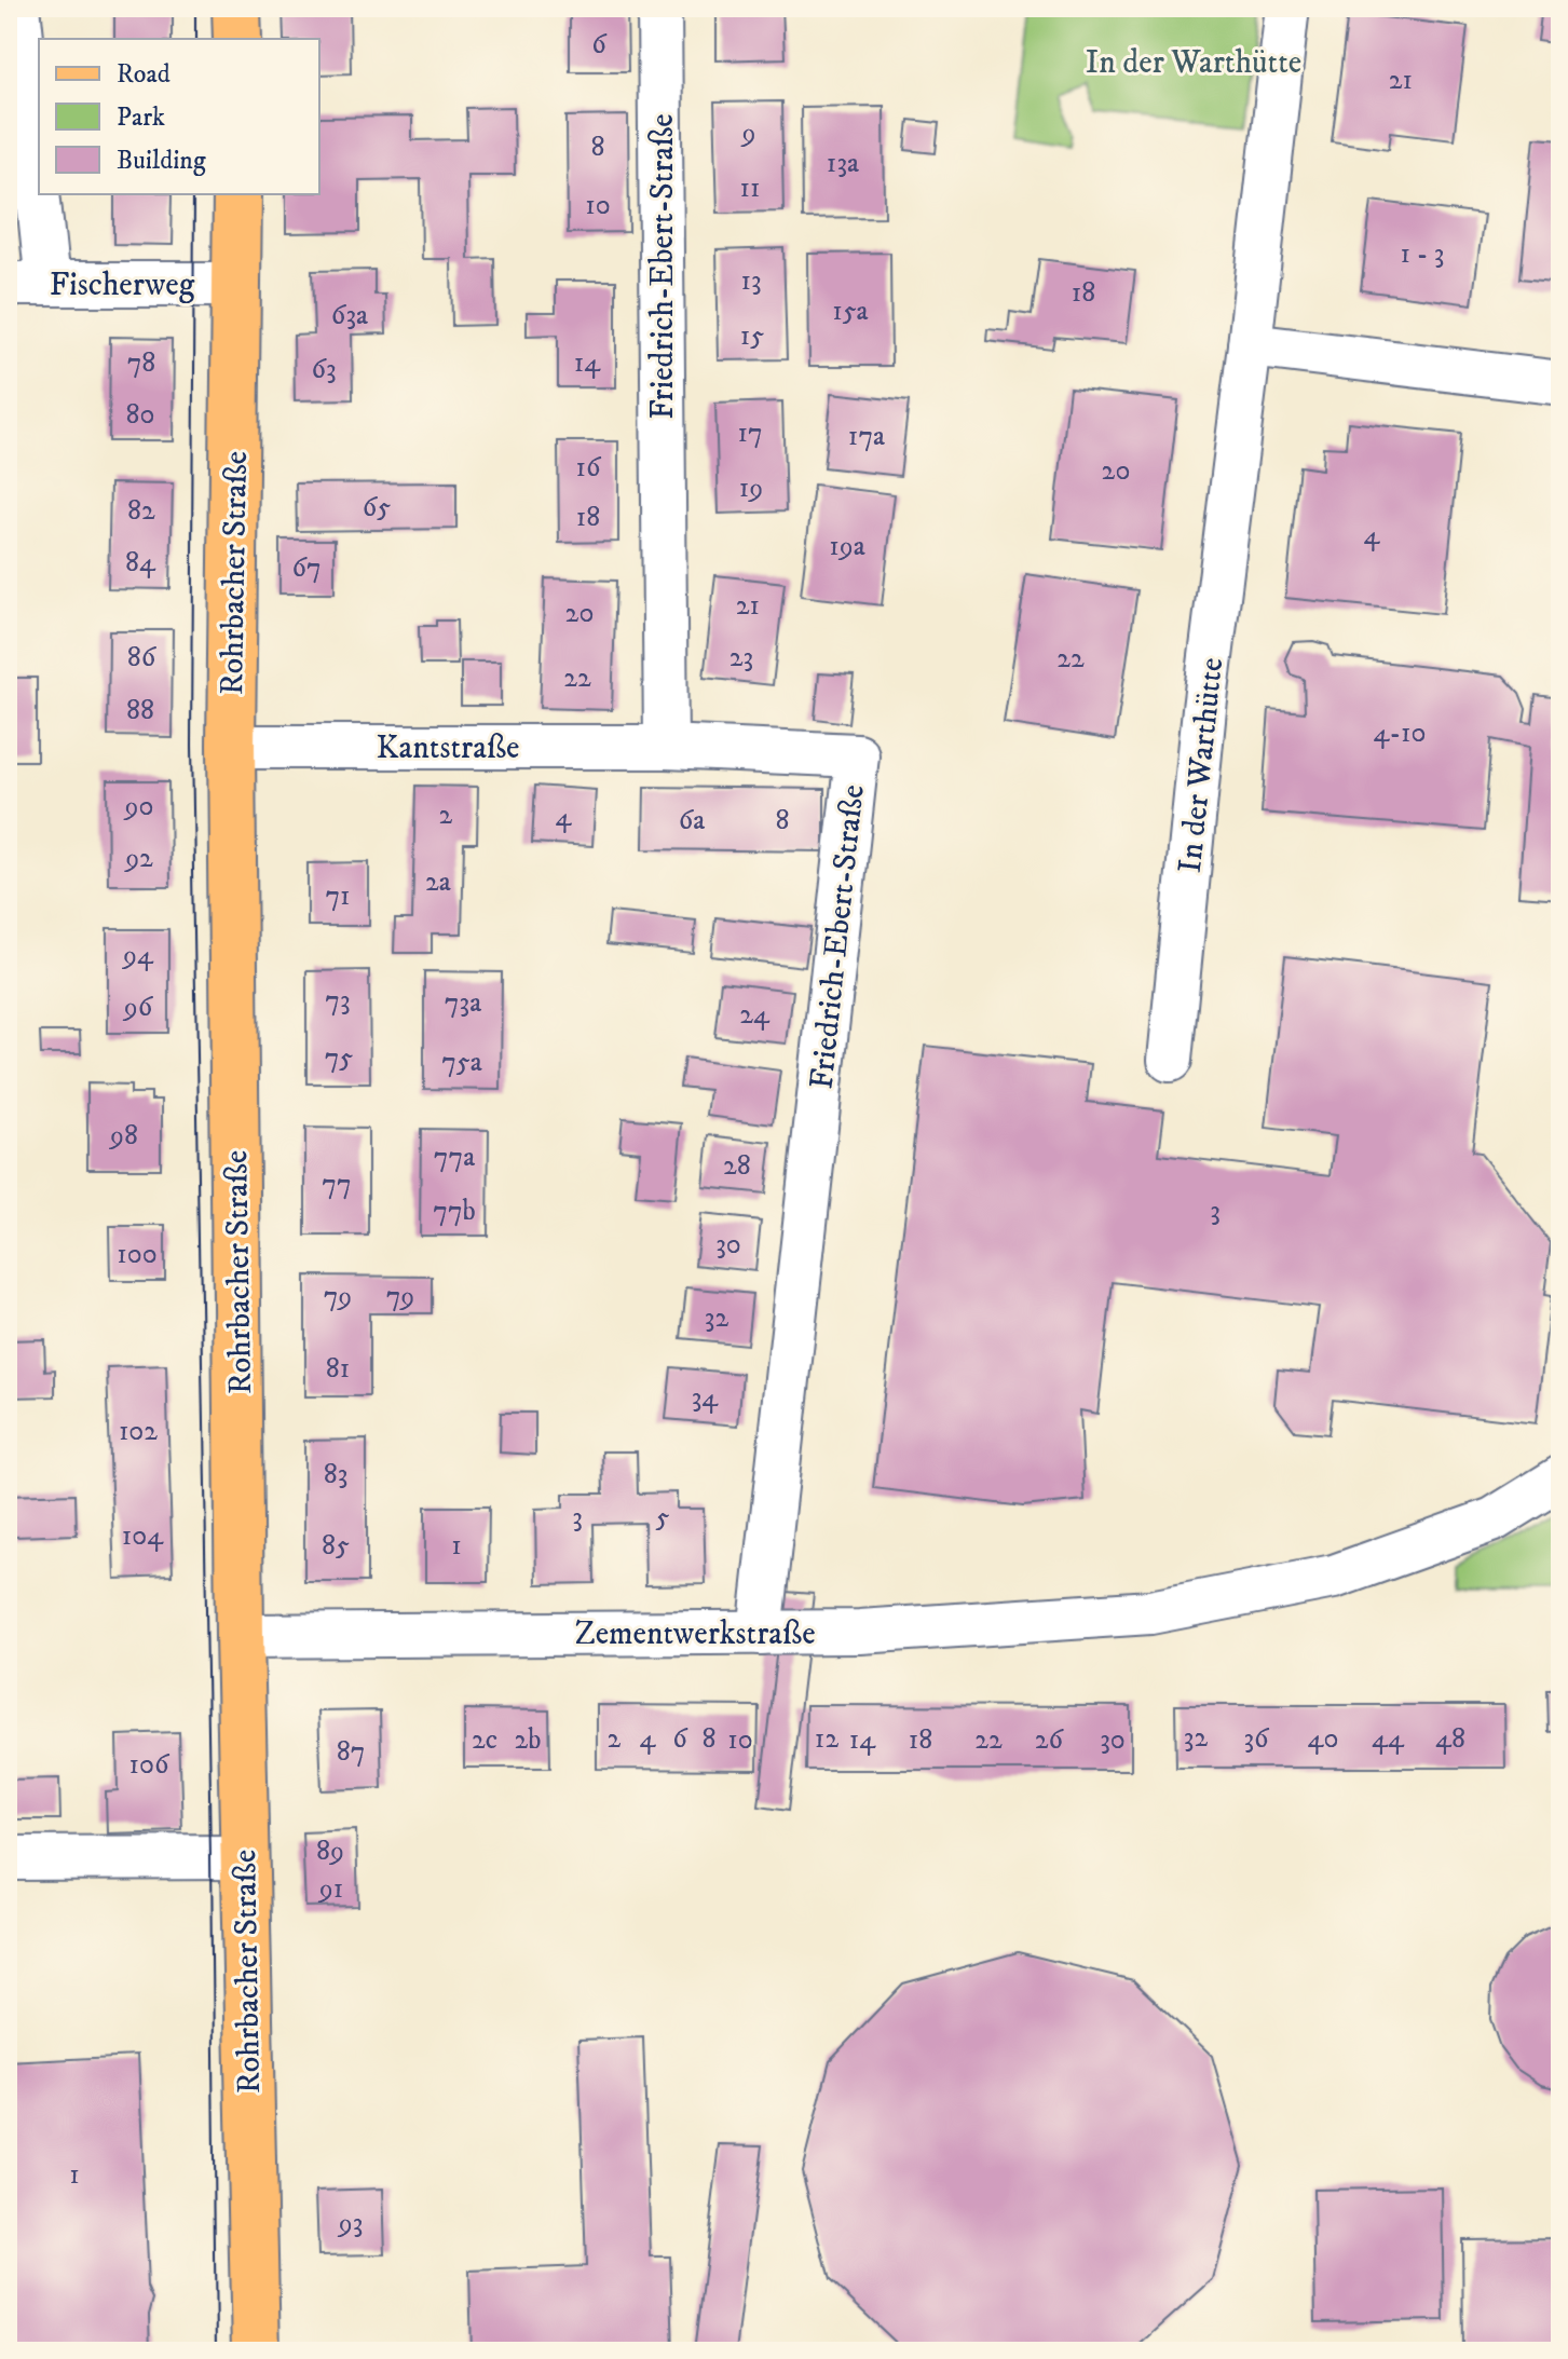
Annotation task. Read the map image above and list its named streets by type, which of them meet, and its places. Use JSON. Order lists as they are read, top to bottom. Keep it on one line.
{"streets":{"main road":["Rohrbacher Straße"],"street":["Friedrich-Ebert-Straße","Fischerweg","Kantstraße","In der Warthütte","Zementwerkstraße"]},"crossings":[["Friedrich-Ebert-Straße","Kantstraße"],["Friedrich-Ebert-Straße","Zementwerkstraße"],["Fischerweg","Rohrbacher Straße"],["Rohrbacher Straße","Kantstraße"],["Rohrbacher Straße","Zementwerkstraße"]],"parks":["In der Warthütte"],"house_numbers":["6","21","9","8","13a","11","10","1 - 3","13","18","15a","63a","15","78","14","63","80","17","17a","16","20","19","65","82","18","4","19a","84","67","21","20","86","23","22","22","88","4-10","90","2","4","6a","8","92","2a","71","94","73","73a","96","24","75","75a","98","77a","28","77","77b","3","30","100","79","79","32","81","34","102","83","3","5","104","85","1","32","2","4","6","8","12","36","40","44","48","2c","2b","10","14","18","22","26","30","87","106","89","91","1","93"],"legend":["Road","Park","Building"]}
